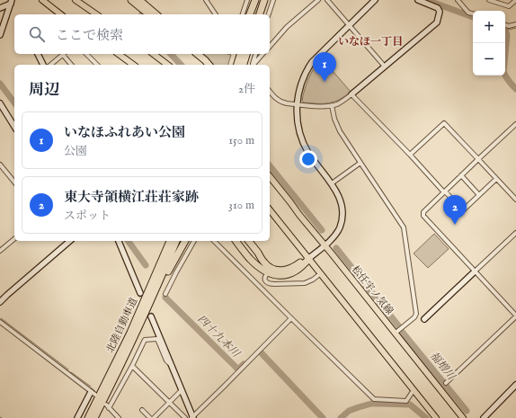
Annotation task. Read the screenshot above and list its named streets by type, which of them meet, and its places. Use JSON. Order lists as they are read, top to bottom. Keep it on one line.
{"streets":{"highway":["北陸自動車道"],"main road":["松任宇ノ気線"]},"districts":["いなほ一丁目"],"water":["四十九本川","福増川"],"page":{"map_buttons":["+","−"],"search":"ここで検索","pins":["1","2"],"heading":["周辺","2件"],"list":[{"mark":"1","name":"いなほふれあい公園","note":"公園","value":"150 m"},{"mark":"2","name":"東大寺領横江荘荘家跡","note":"スポット","value":"310 m"}]}}
